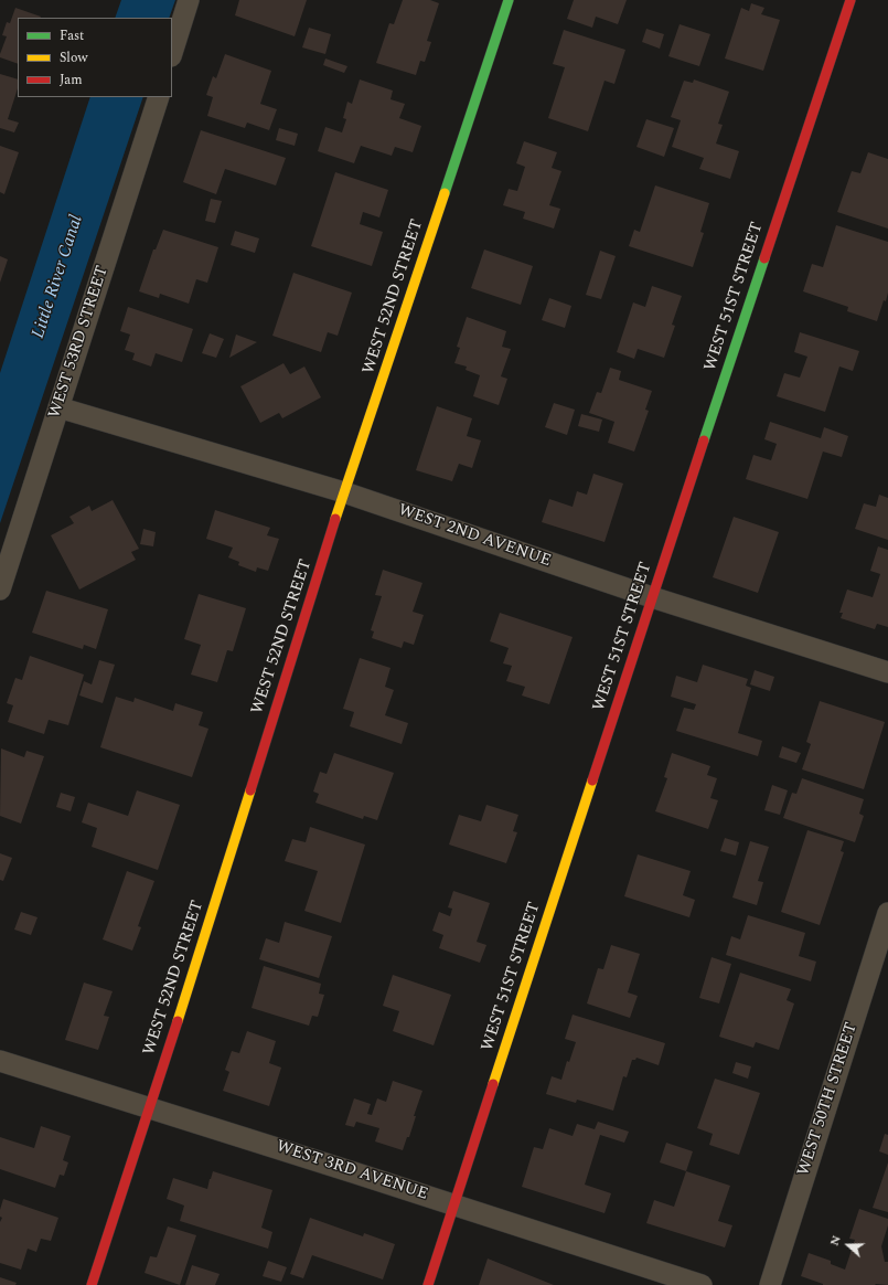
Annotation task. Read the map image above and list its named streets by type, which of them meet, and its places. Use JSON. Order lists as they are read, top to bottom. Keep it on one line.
{"streets":{"street":["WEST 52ND STREET","WEST 51ST STREET","WEST 53RD STREET","WEST 2ND AVENUE","WEST 50TH STREET","WEST 3RD AVENUE"]},"crossings":[["WEST 52ND STREET","WEST 2ND AVENUE"],["WEST 52ND STREET","WEST 3RD AVENUE"],["WEST 51ST STREET","WEST 2ND AVENUE"],["WEST 51ST STREET","WEST 3RD AVENUE"],["WEST 53RD STREET","WEST 2ND AVENUE"]],"water":["Little River Canal"],"legend":["Fast","Slow","Jam"],"north":"left"}
